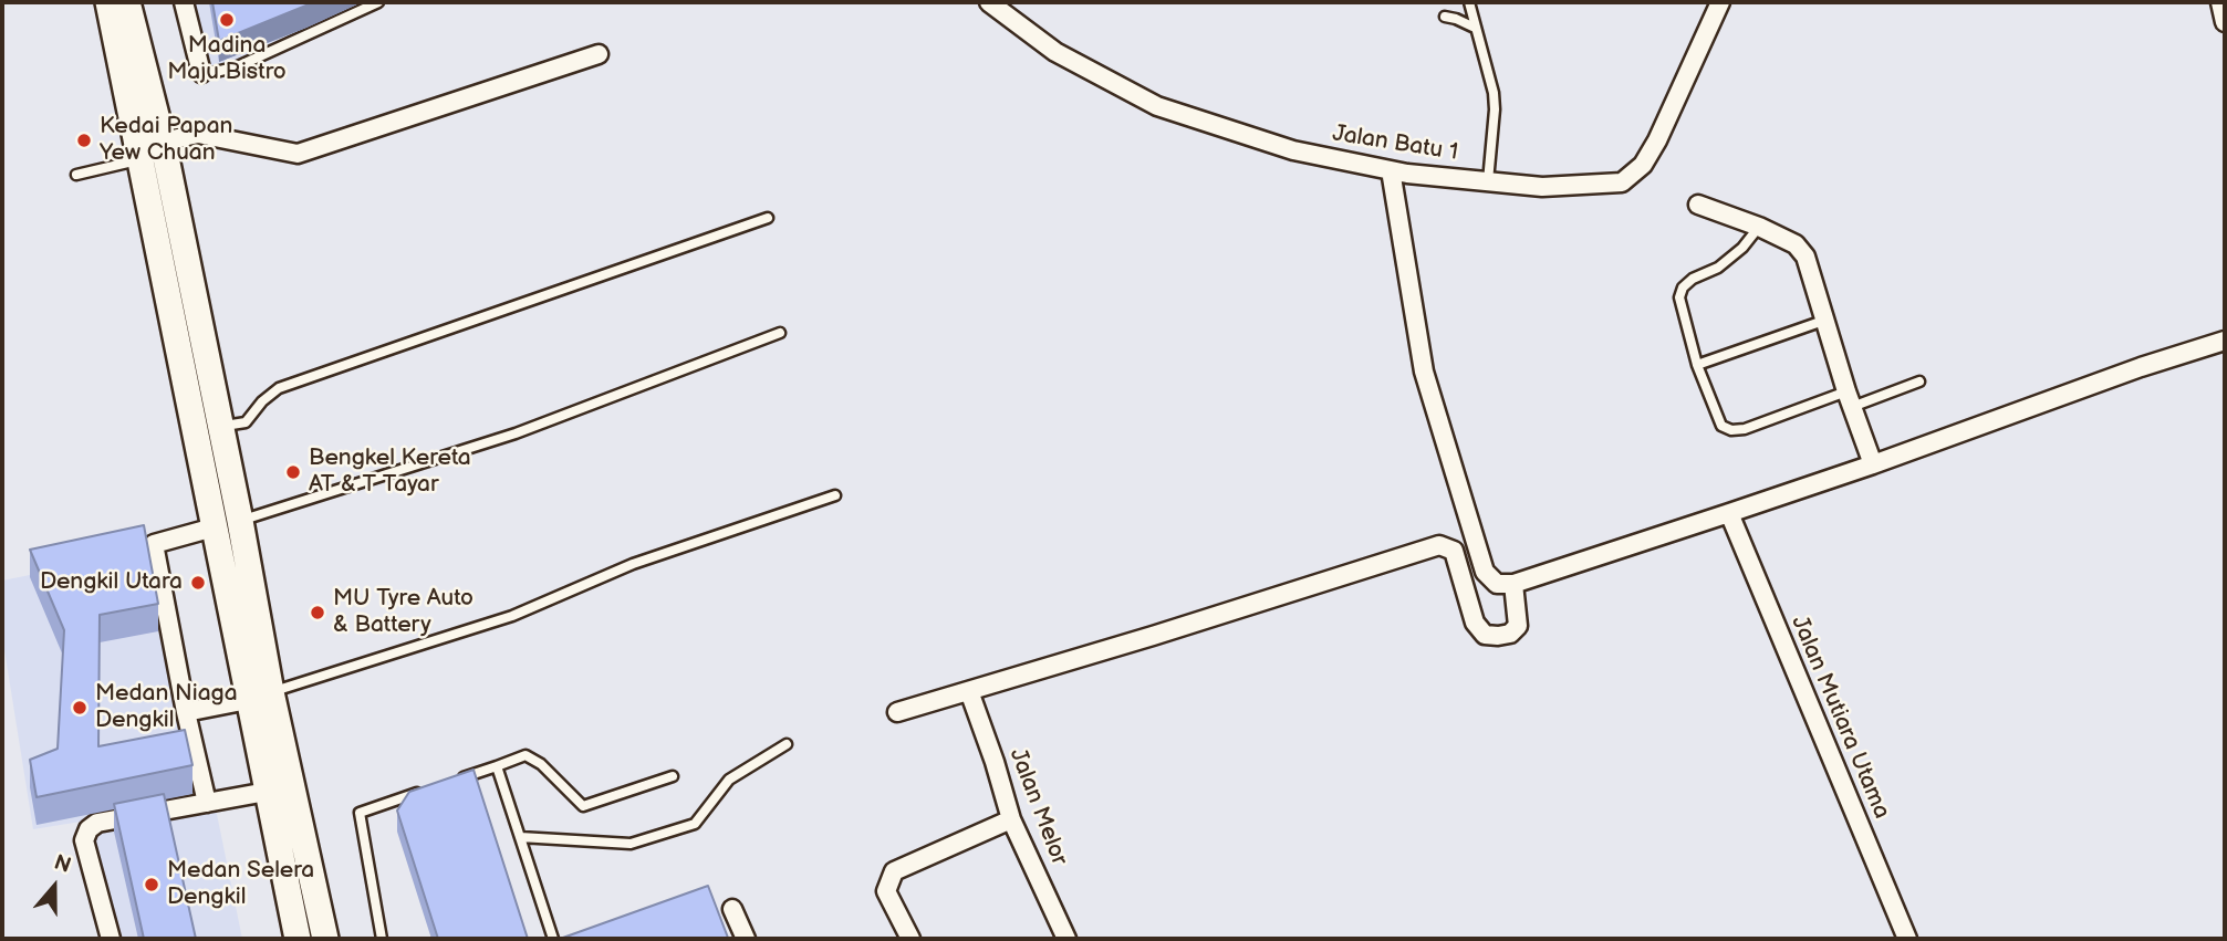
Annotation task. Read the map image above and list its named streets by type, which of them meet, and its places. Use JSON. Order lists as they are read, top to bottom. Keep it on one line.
{"streets":{"street":["Jalan Batu 1","Jalan Mutiara Utama","Jalan Melor"]},"places":["Madina Maju Bistro","Kedai Papan Yew Chuan","Bengkel Kereta AT & T Tayar","Dengkil Utara","MU Tyre Auto & Battery","Medan Niaga Dengkil","Medan Selera Dengkil"],"north":"top"}
